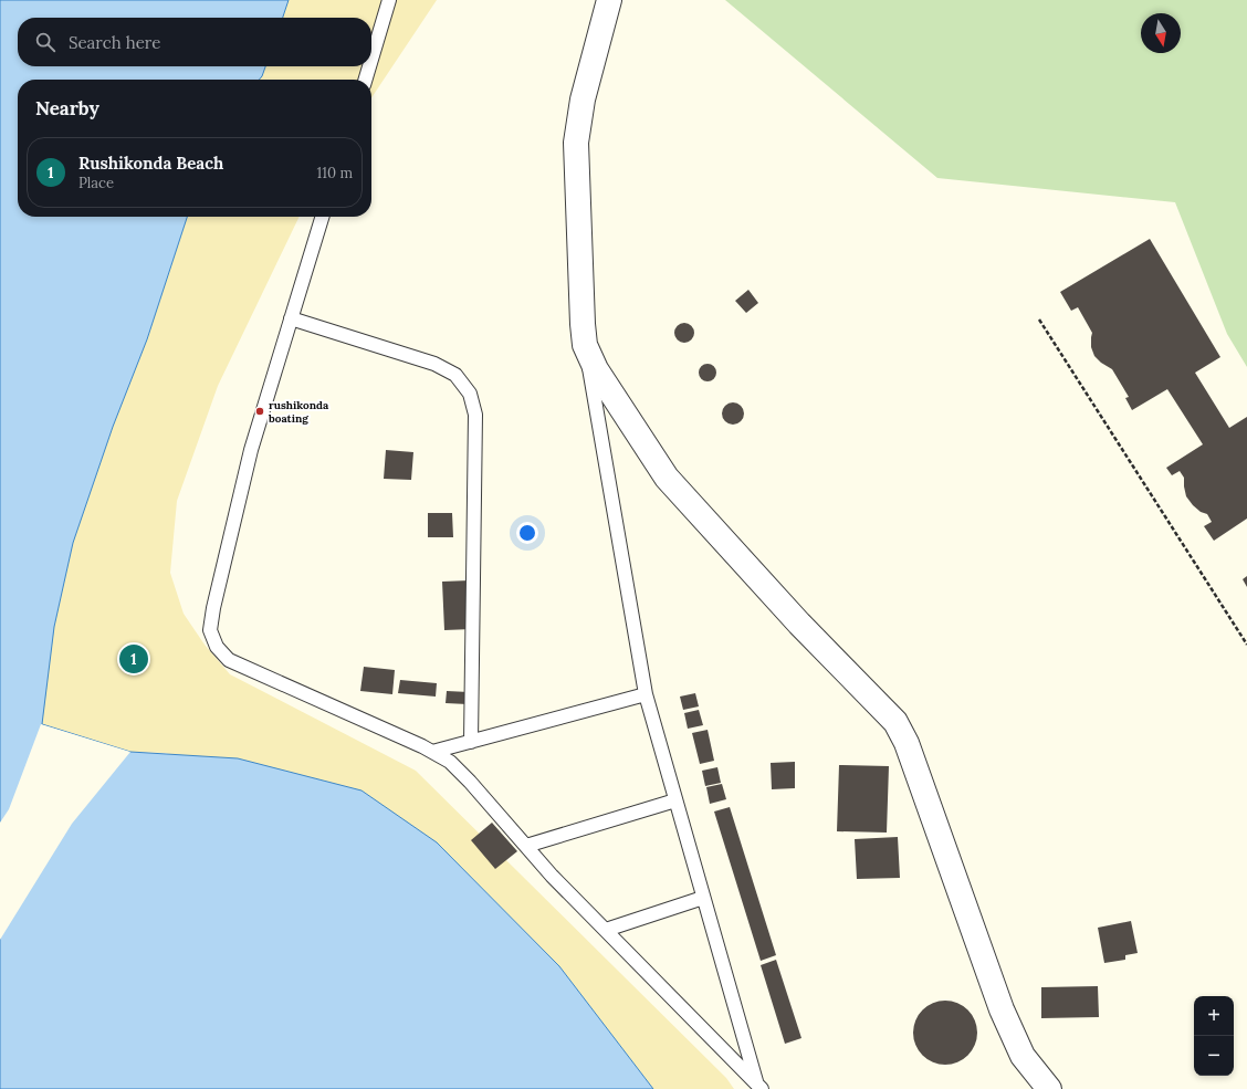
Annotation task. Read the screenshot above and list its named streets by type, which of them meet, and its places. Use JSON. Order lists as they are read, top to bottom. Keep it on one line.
{"places":["rushikonda boating"],"north":"bottom","page":{"search":"Search here","heading":"Nearby","list":[{"mark":"1","name":"Rushikonda Beach","note":"Place","value":"110 m"}],"pins":"1","map_buttons":["+","−"]}}
